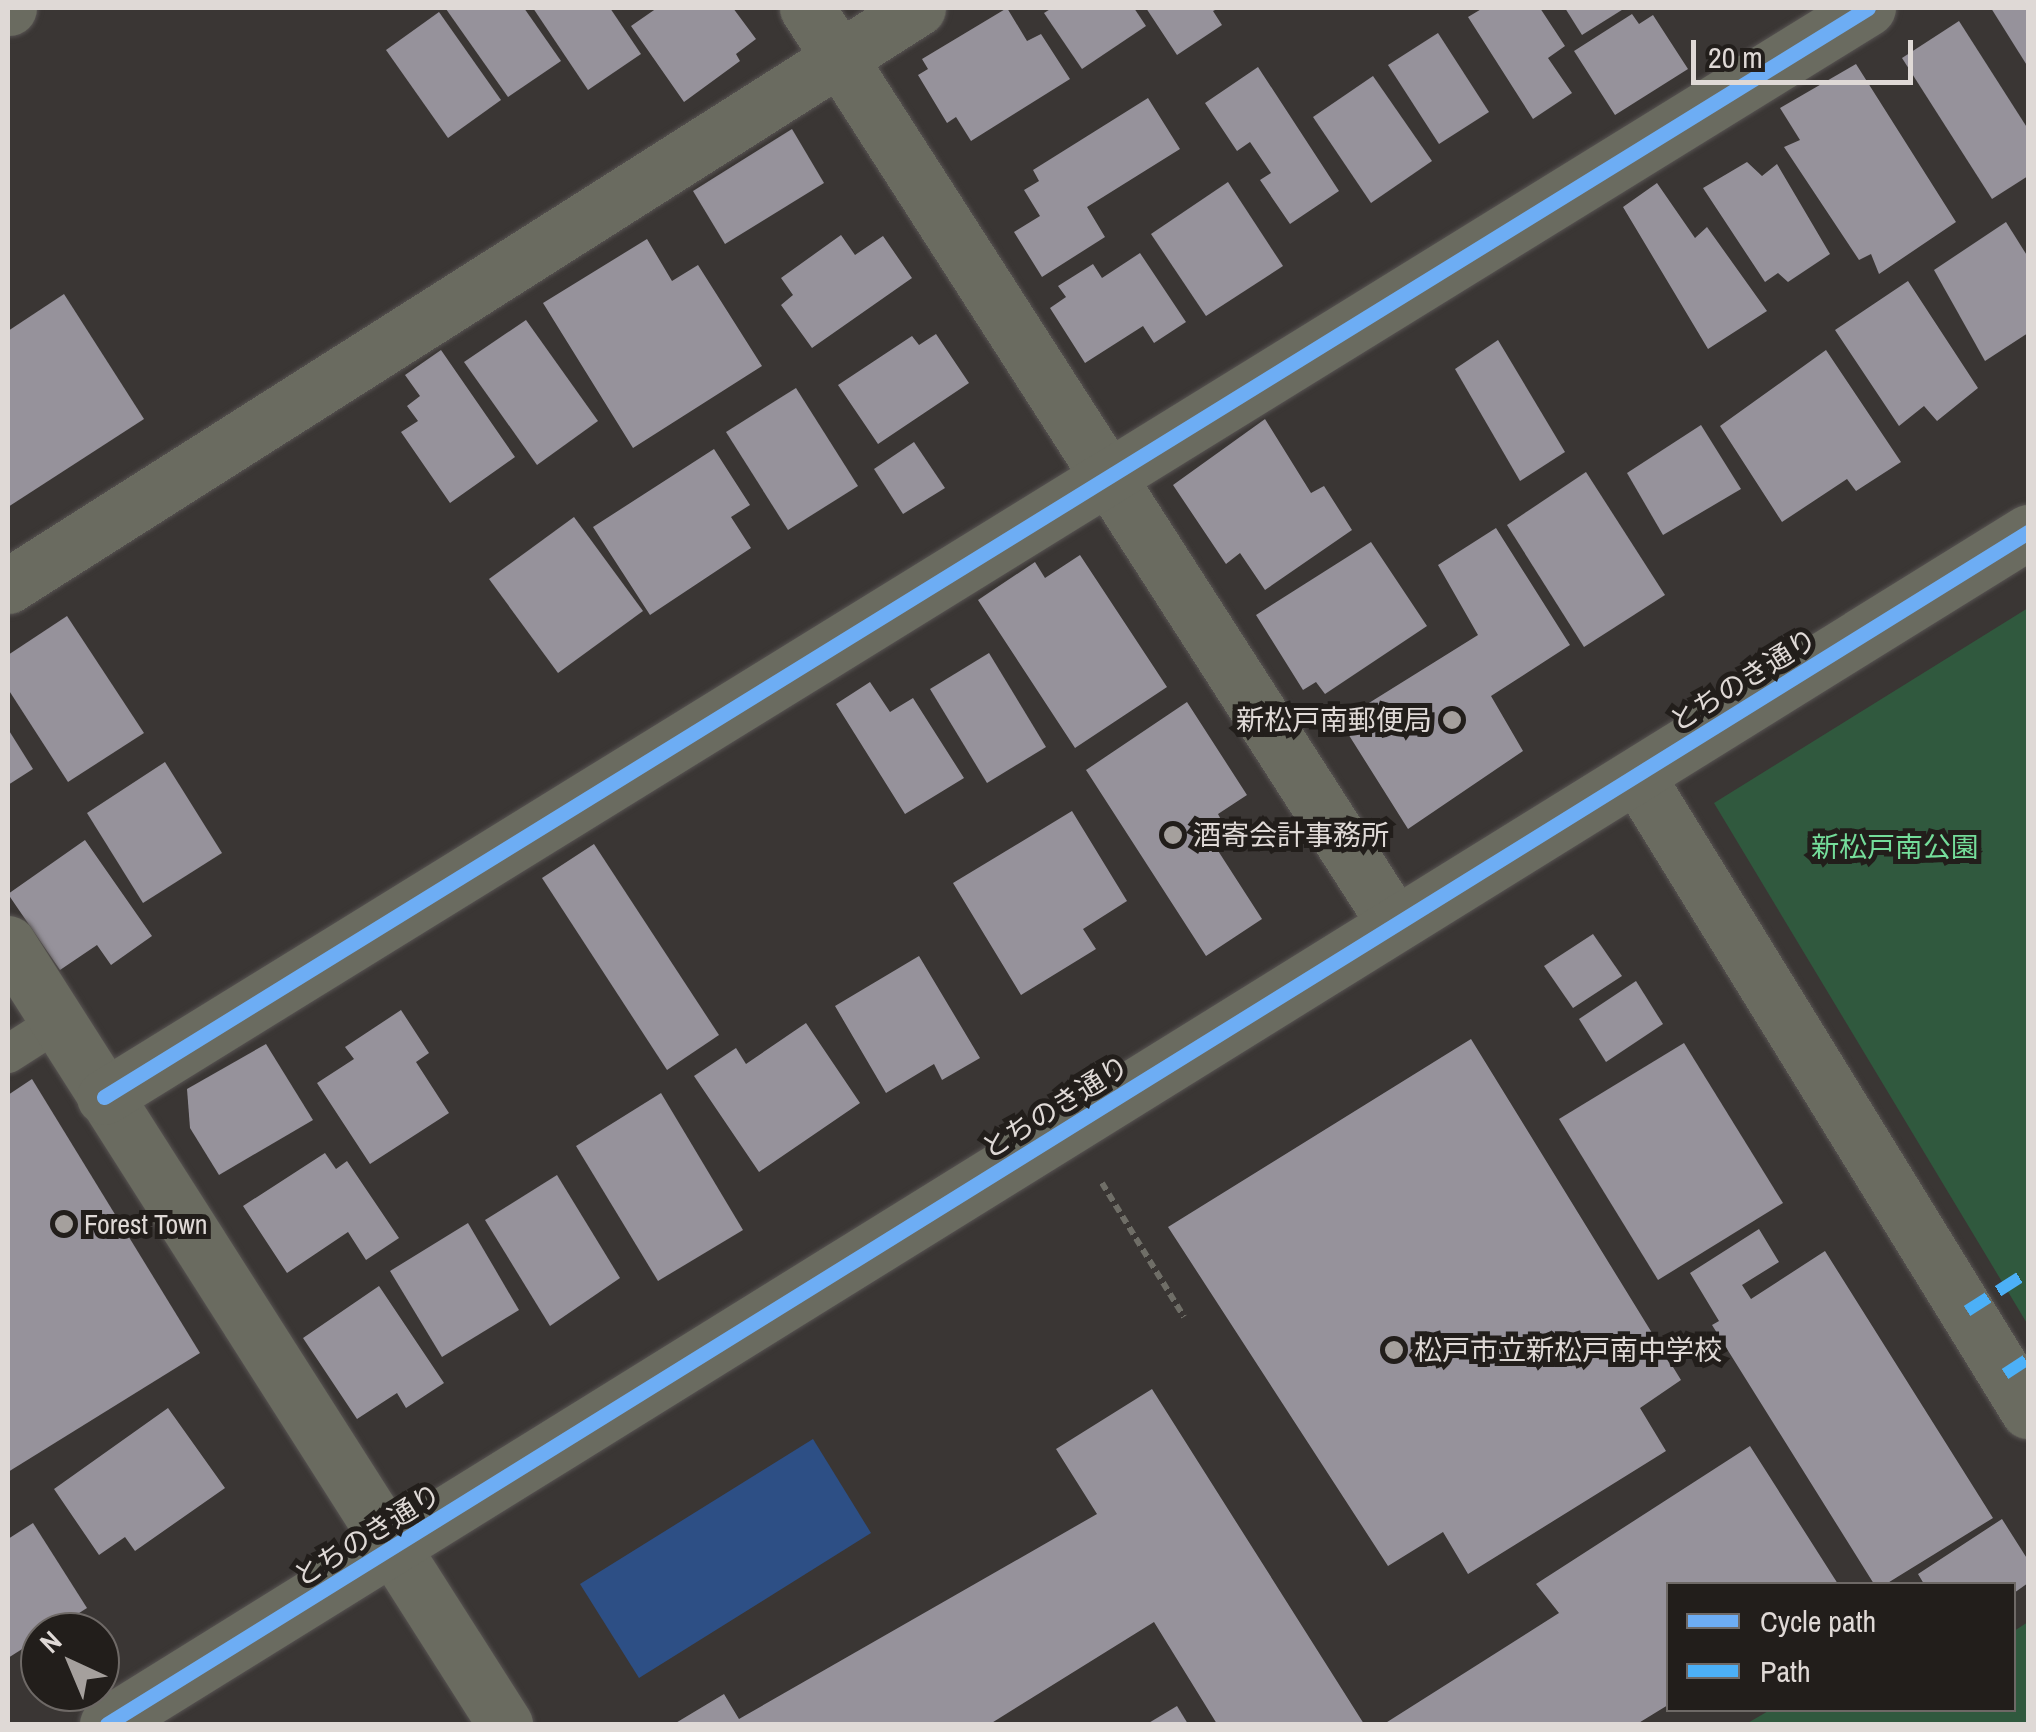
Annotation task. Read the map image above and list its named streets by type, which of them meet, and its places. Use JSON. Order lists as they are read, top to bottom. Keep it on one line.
{"streets":{"street":["とちのき通り"]},"parks":["新松戸南公園"],"places":["新松戸南郵便局","酒寄会計事務所","Forest Town","松戸市立新松戸南中学校"],"legend":["Cycle path","Path"],"scale_bar":"20 m","north":"top left"}
